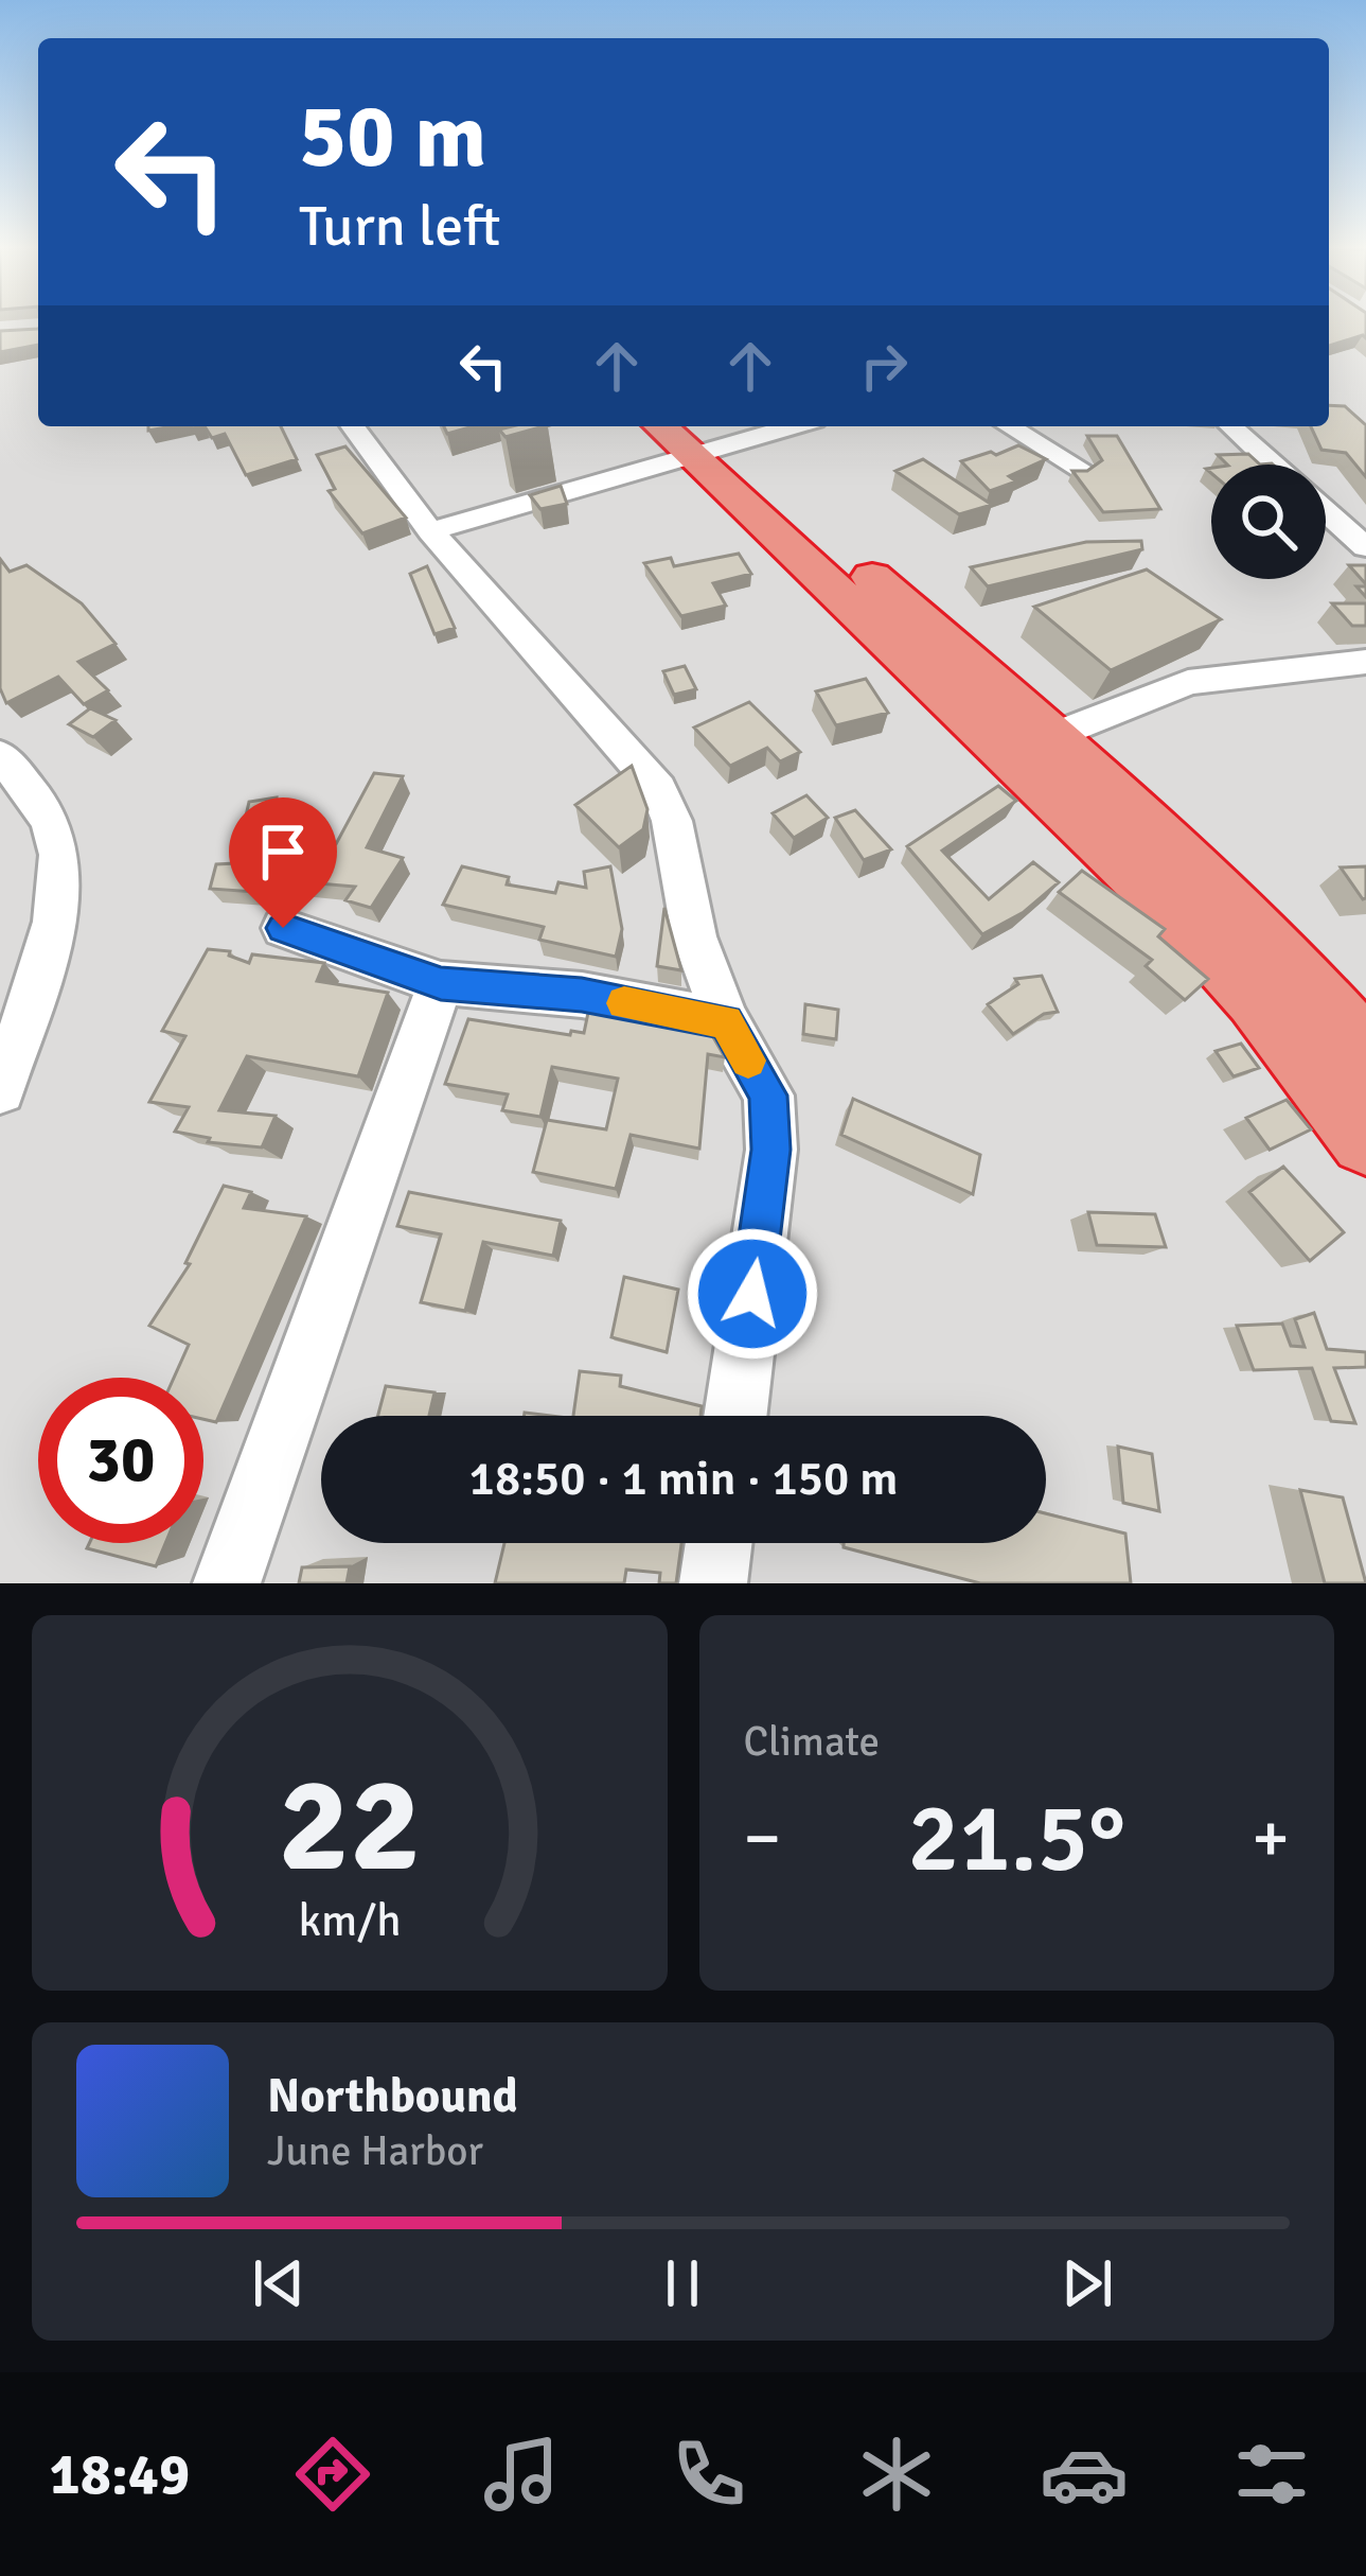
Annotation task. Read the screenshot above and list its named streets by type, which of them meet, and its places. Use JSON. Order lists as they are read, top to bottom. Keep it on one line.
{"page":{"turn":["50 m","Turn left"],"limit":"30","trip":"18:50 · 1 min · 150 m","tile":"Climate","heat":["−","21.5°","+"],"song":["Northbound","June Harbor"],"tabs":"18:49","gauge":["22","km/h"]}}
